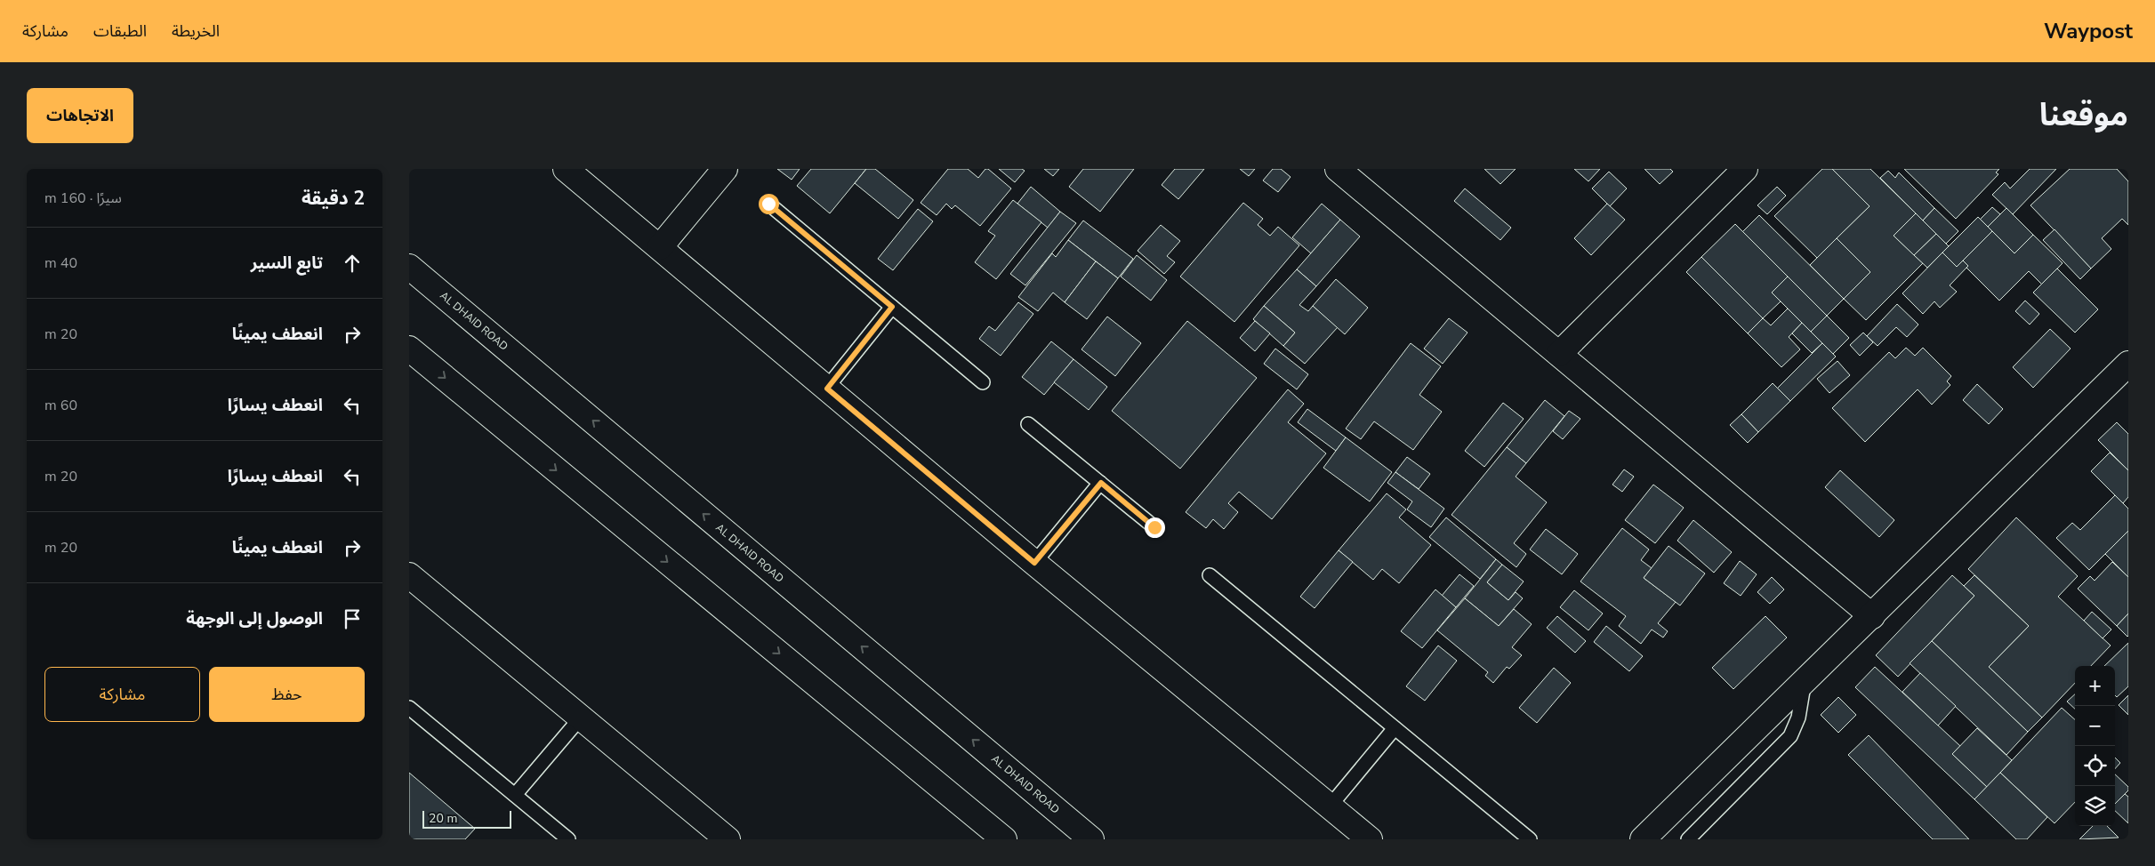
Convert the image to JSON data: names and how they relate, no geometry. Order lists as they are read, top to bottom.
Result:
{
  "streets": {
    "main road": ["AL DHAID ROAD"]
  },
  "scale_bar": "20 m",
  "page": {
    "header": "Waypost",
    "nav": ["الخريطة", "الطبقات", "مشاركة"],
    "title": "موقعنا",
    "buttons": [
      "الاتجاهات",
      ["حفظ", "مشاركة"]
    ],
    "heading": ["2 دقيقة", "سيرًا · 160 m"],
    "list": [
      ["تابع السير", "40 m"],
      ["انعطف يمينًا", "20 m"],
      ["انعطف يسارًا", "60 m"],
      ["انعطف يسارًا", "20 m"],
      ["انعطف يمينًا", "20 m"],
      "الوصول إلى الوجهة"
    ],
    "map_buttons": ["+", "−"],
    "scale": "20 m"
  }
}
